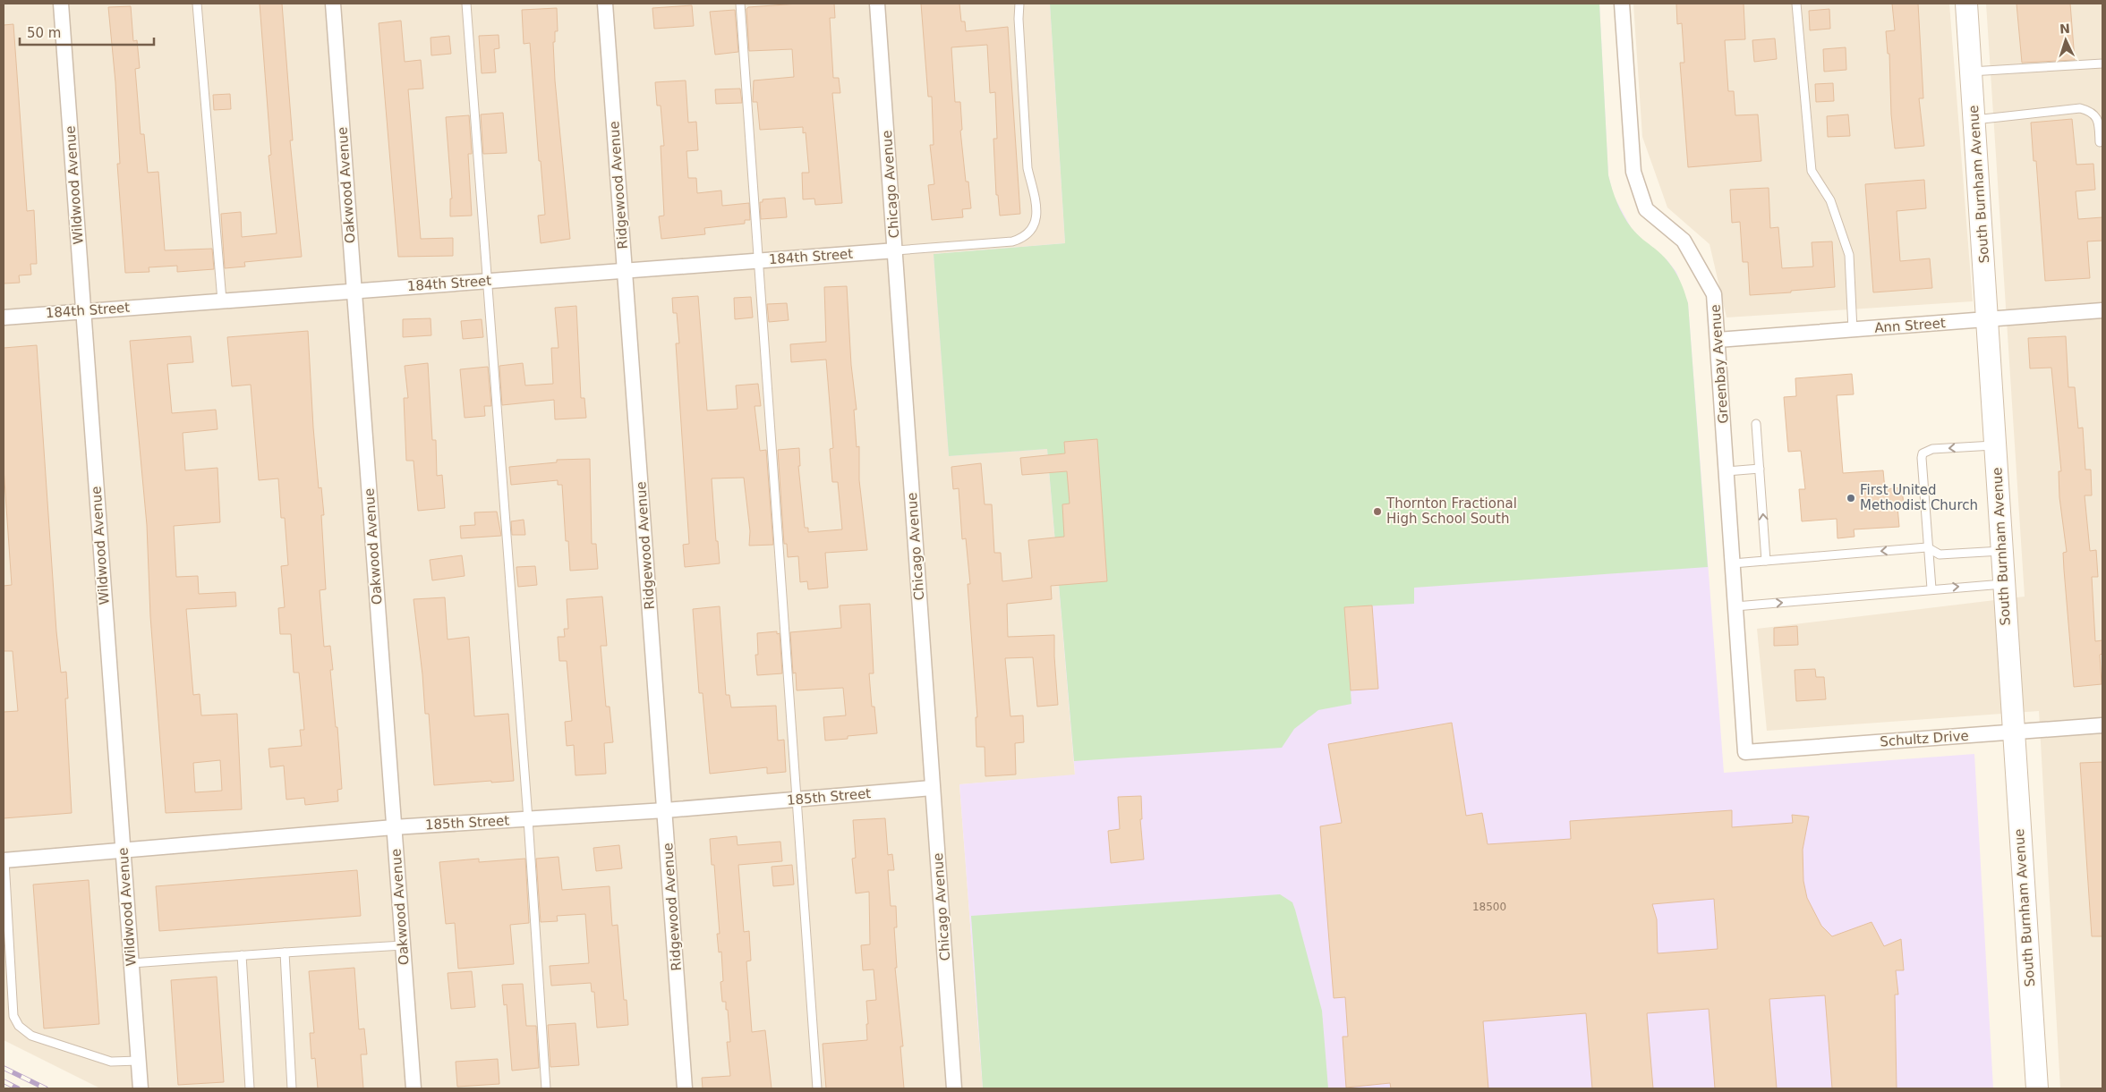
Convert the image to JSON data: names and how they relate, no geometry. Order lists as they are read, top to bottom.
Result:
{
  "streets": {
    "main road": ["South Burnham Avenue"],
    "street": [
      "Chicago Avenue",
      "Wildwood Avenue",
      "Oakwood Avenue",
      "Ridgewood Avenue",
      "184th Street",
      "Ann Street",
      "Greenbay Avenue",
      "Schultz Drive",
      "185th Street"
    ]
  },
  "crossings": [
    ["Chicago Avenue", "184th Street"],
    ["Chicago Avenue", "185th Street"],
    ["South Burnham Avenue", "Ann Street"],
    ["South Burnham Avenue", "Schultz Drive"],
    ["Wildwood Avenue", "184th Street"],
    ["Wildwood Avenue", "185th Street"],
    ["Oakwood Avenue", "184th Street"],
    ["Oakwood Avenue", "185th Street"],
    ["Ridgewood Avenue", "184th Street"],
    ["Ridgewood Avenue", "185th Street"],
    ["Ann Street", "Greenbay Avenue"],
    ["Greenbay Avenue", "Schultz Drive"]
  ],
  "places": ["First United Methodist Church", "Thornton Fractional High School South"],
  "house_numbers": ["18500"],
  "scale_bar": "50 m",
  "north": "top"
}
